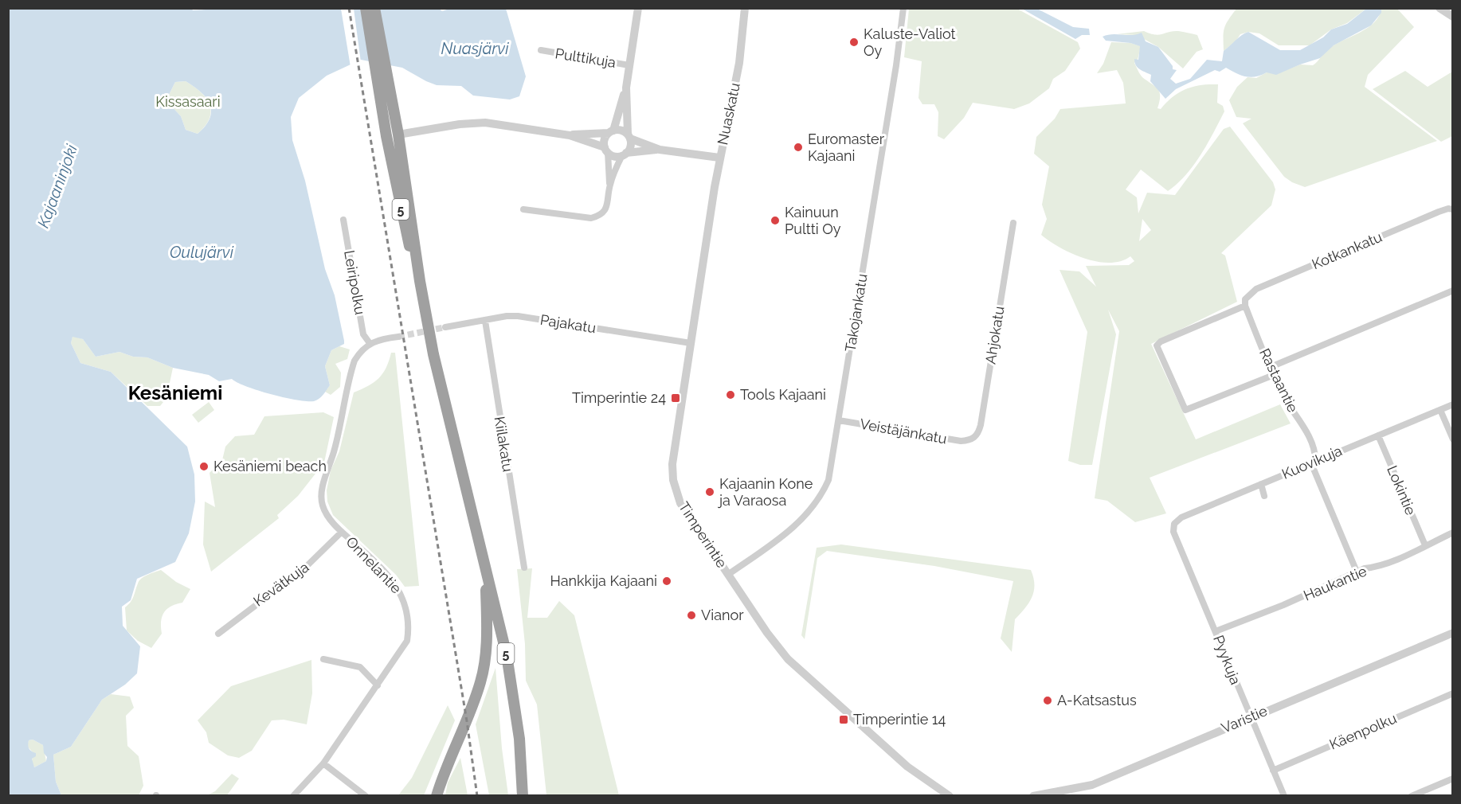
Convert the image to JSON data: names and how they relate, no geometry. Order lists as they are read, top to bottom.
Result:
{
  "streets": {
    "highway": ["5"],
    "street": [
      "Pulttikuja",
      "Nuaskatu",
      "Kotkankatu",
      "Leiripolku",
      "Takojankatu",
      "Pajakatu",
      "Ahjokatu",
      "Rastaantie",
      "Veistäjänkatu",
      "Kiilakatu",
      "Kuovikuja",
      "Lokintie",
      "Timperintie",
      "Onnelantie",
      "Haukantie",
      "Kevätkuja",
      "Pyykuja",
      "Varistie",
      "Käenpolku"
    ]
  },
  "crossings": [
    ["Nuaskatu", "Timperintie"],
    ["Kotkankatu", "Rastaantie"],
    ["Leiripolku", "Onnelantie"],
    ["Takojankatu", "Veistäjänkatu"],
    ["Takojankatu", "Timperintie"],
    ["Pajakatu", "Kiilakatu"],
    ["Pajakatu", "Timperintie"],
    ["Ahjokatu", "Veistäjänkatu"],
    ["Rastaantie", "Kuovikuja"],
    ["Rastaantie", "Haukantie"],
    ["Kuovikuja", "Lokintie"],
    ["Kuovikuja", "Pyykuja"],
    ["Lokintie", "Haukantie"],
    ["Onnelantie", "Kevätkuja"],
    ["Haukantie", "Pyykuja"],
    ["Pyykuja", "Varistie"],
    ["Pyykuja", "Käenpolku"]
  ],
  "districts": ["Kesäniemi"],
  "water": ["Nuasjärvi", "Kajaaninjoki", "Oulujärvi"],
  "parks": ["Kissasaari"],
  "places": {
    "other": [
      "Kaluste-Valiot Oy",
      "Euromaster Kajaani",
      "Kainuun Pultti Oy",
      "Tools Kajaani",
      "Kesäniemi beach",
      "Kajaanin Kone ja Varaosa",
      "Hankkija Kajaani",
      "Vianor",
      "A-Katsastus"
    ],
    "transit": ["Timperintie 24", "Timperintie 14"]
  }
}
